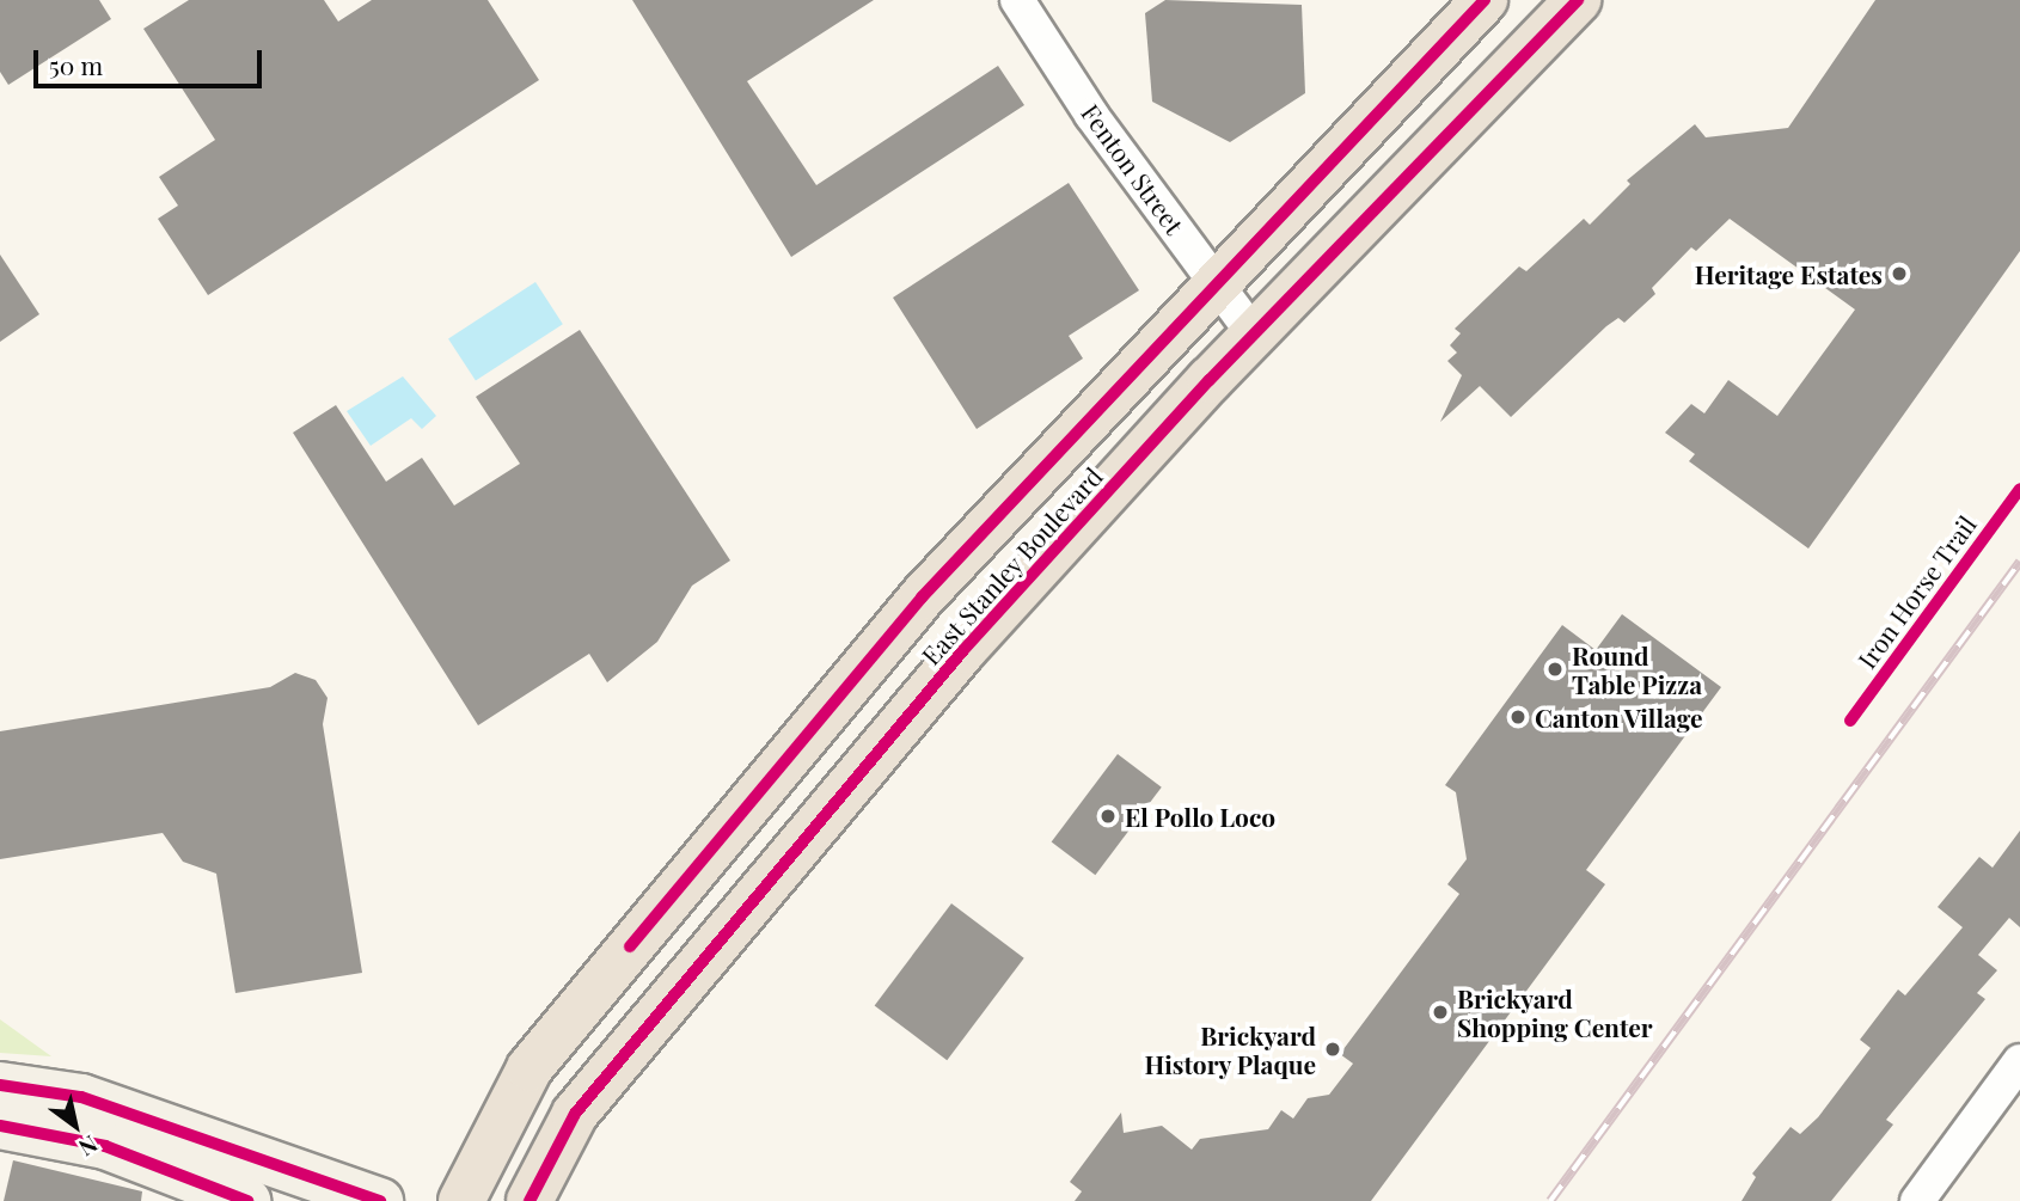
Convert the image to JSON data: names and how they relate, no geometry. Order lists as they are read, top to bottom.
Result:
{
  "streets": {
    "main road": ["East Stanley Boulevard"],
    "street": ["Fenton Street"],
    "cycle path": ["Iron Horse Trail"]
  },
  "crossings": [
    ["Fenton Street", "East Stanley Boulevard"]
  ],
  "places": [
    "Heritage Estates",
    "Round Table Pizza",
    "Canton Village",
    "El Pollo Loco",
    "Brickyard Shopping Center",
    "Brickyard History Plaque"
  ],
  "scale_bar": "50 m",
  "north": "bottom right"
}
